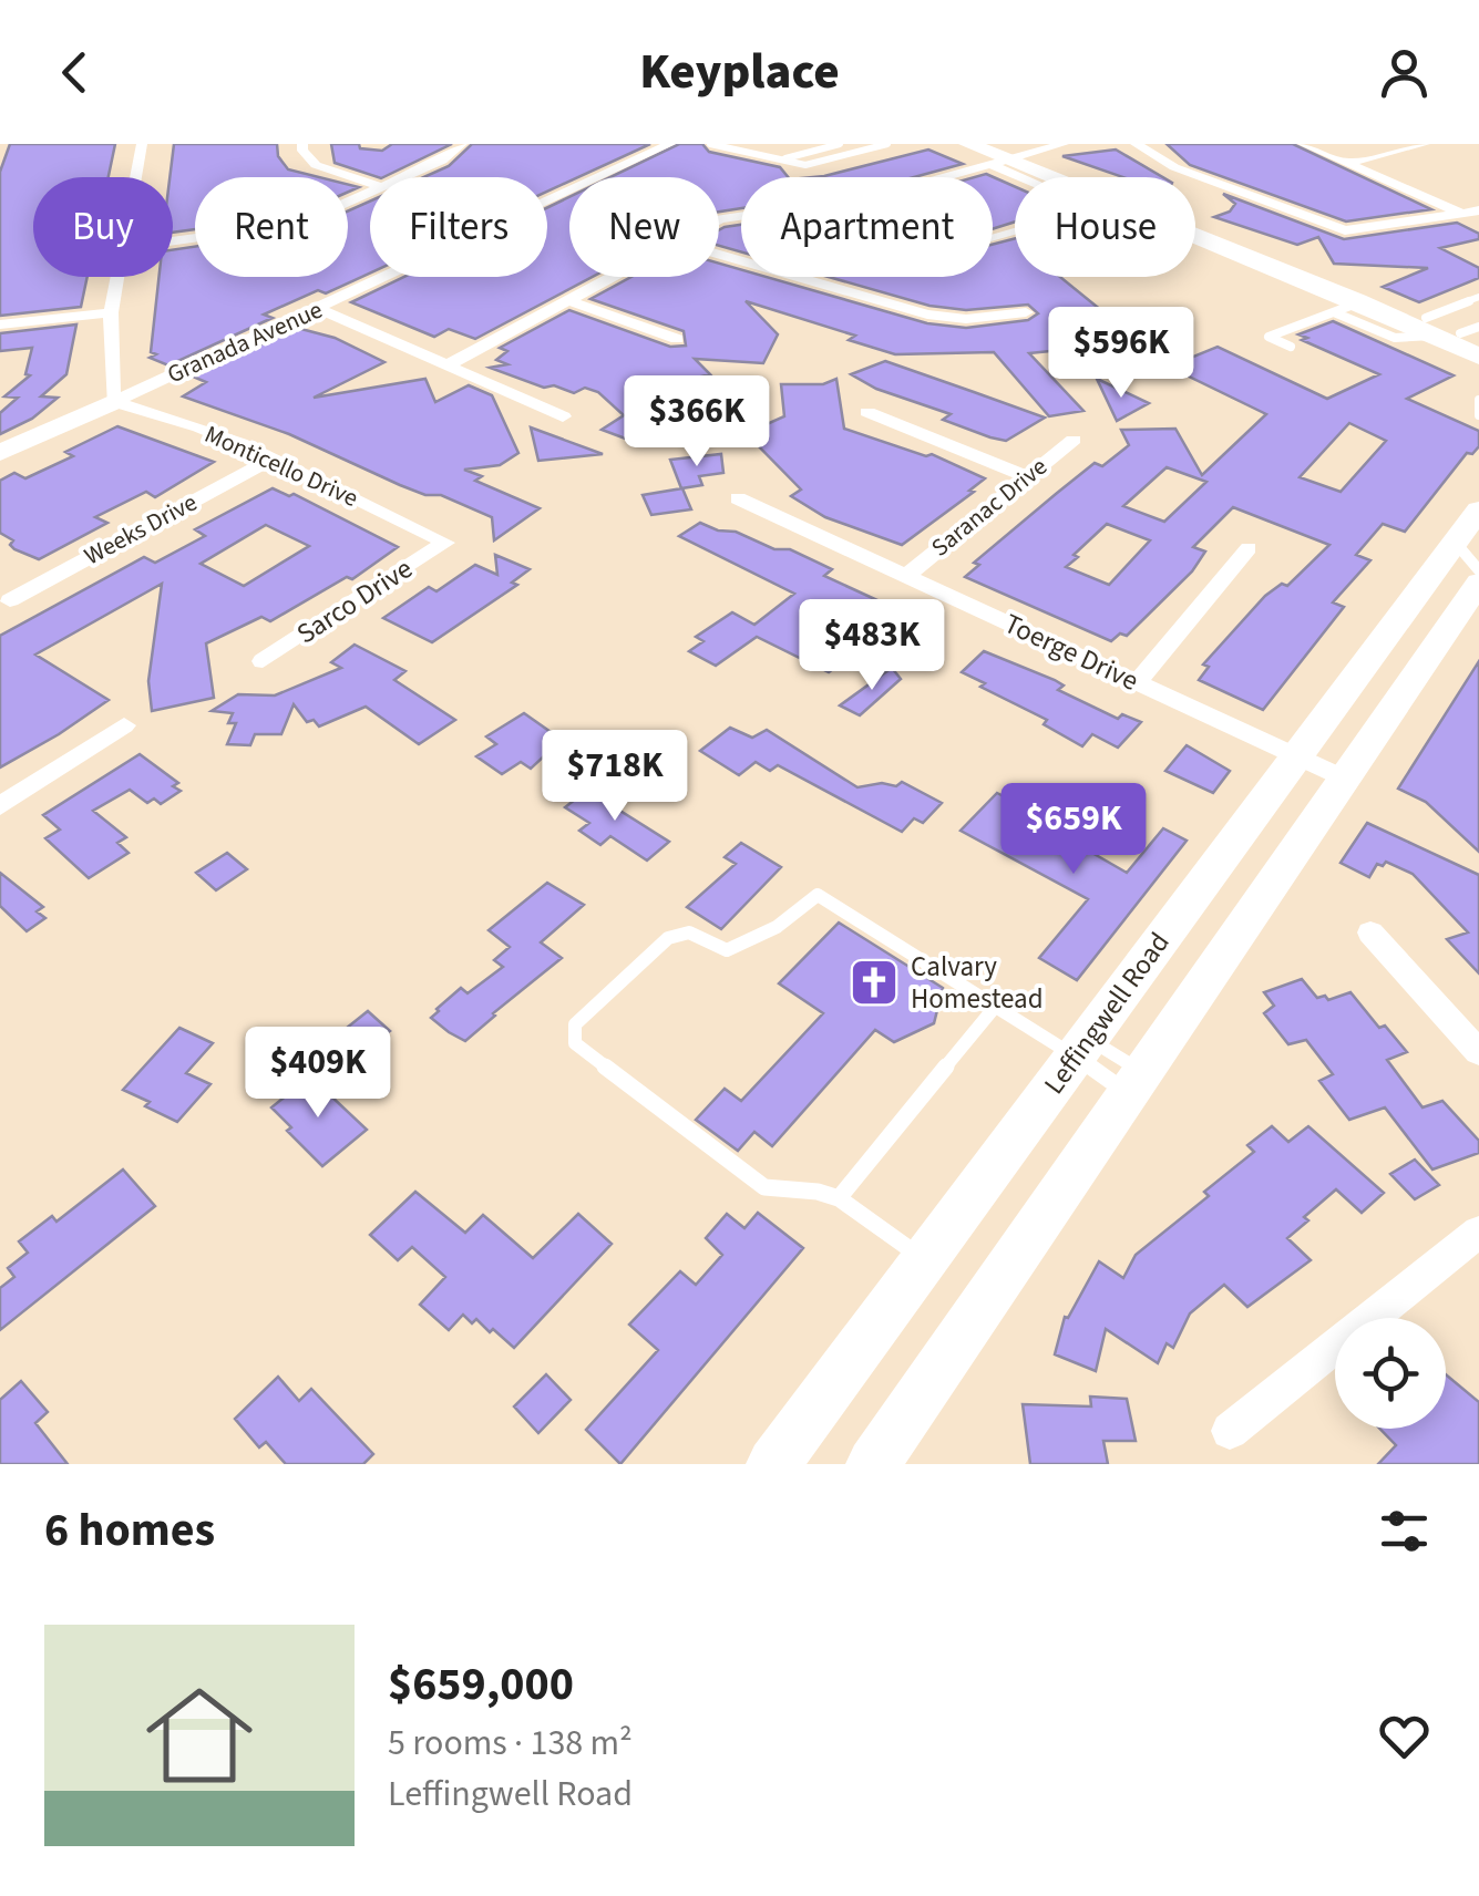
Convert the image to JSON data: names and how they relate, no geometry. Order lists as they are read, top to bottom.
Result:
{
  "streets": {
    "main road": ["Granada Avenue", "Leffingwell Road"],
    "street": [
      "Monticello Drive",
      "Saranac Drive",
      "Weeks Drive",
      "Sarco Drive",
      "Toerge Drive"
    ]
  },
  "crossings": [
    ["Granada Avenue", "Monticello Drive"],
    ["Monticello Drive", "Weeks Drive"],
    ["Monticello Drive", "Sarco Drive"],
    ["Saranac Drive", "Toerge Drive"],
    ["Toerge Drive", "Leffingwell Road"]
  ],
  "places": {
    "church": ["Calvary Homestead"]
  },
  "page": {
    "header": "Keyplace",
    "chip": [
      "Buy",
      "Rent",
      "Filters",
      "New",
      "Apartment",
      "House"
    ],
    "price": [
      "$596K",
      "$366K",
      "$483K",
      "$718K",
      "$659K",
      "$409K"
    ],
    "heading": "6 homes",
    "list": [
      {
        "name": "$659,000",
        "note": "5 rooms · 138 m² · Leffingwell Road"
      }
    ]
  }
}
